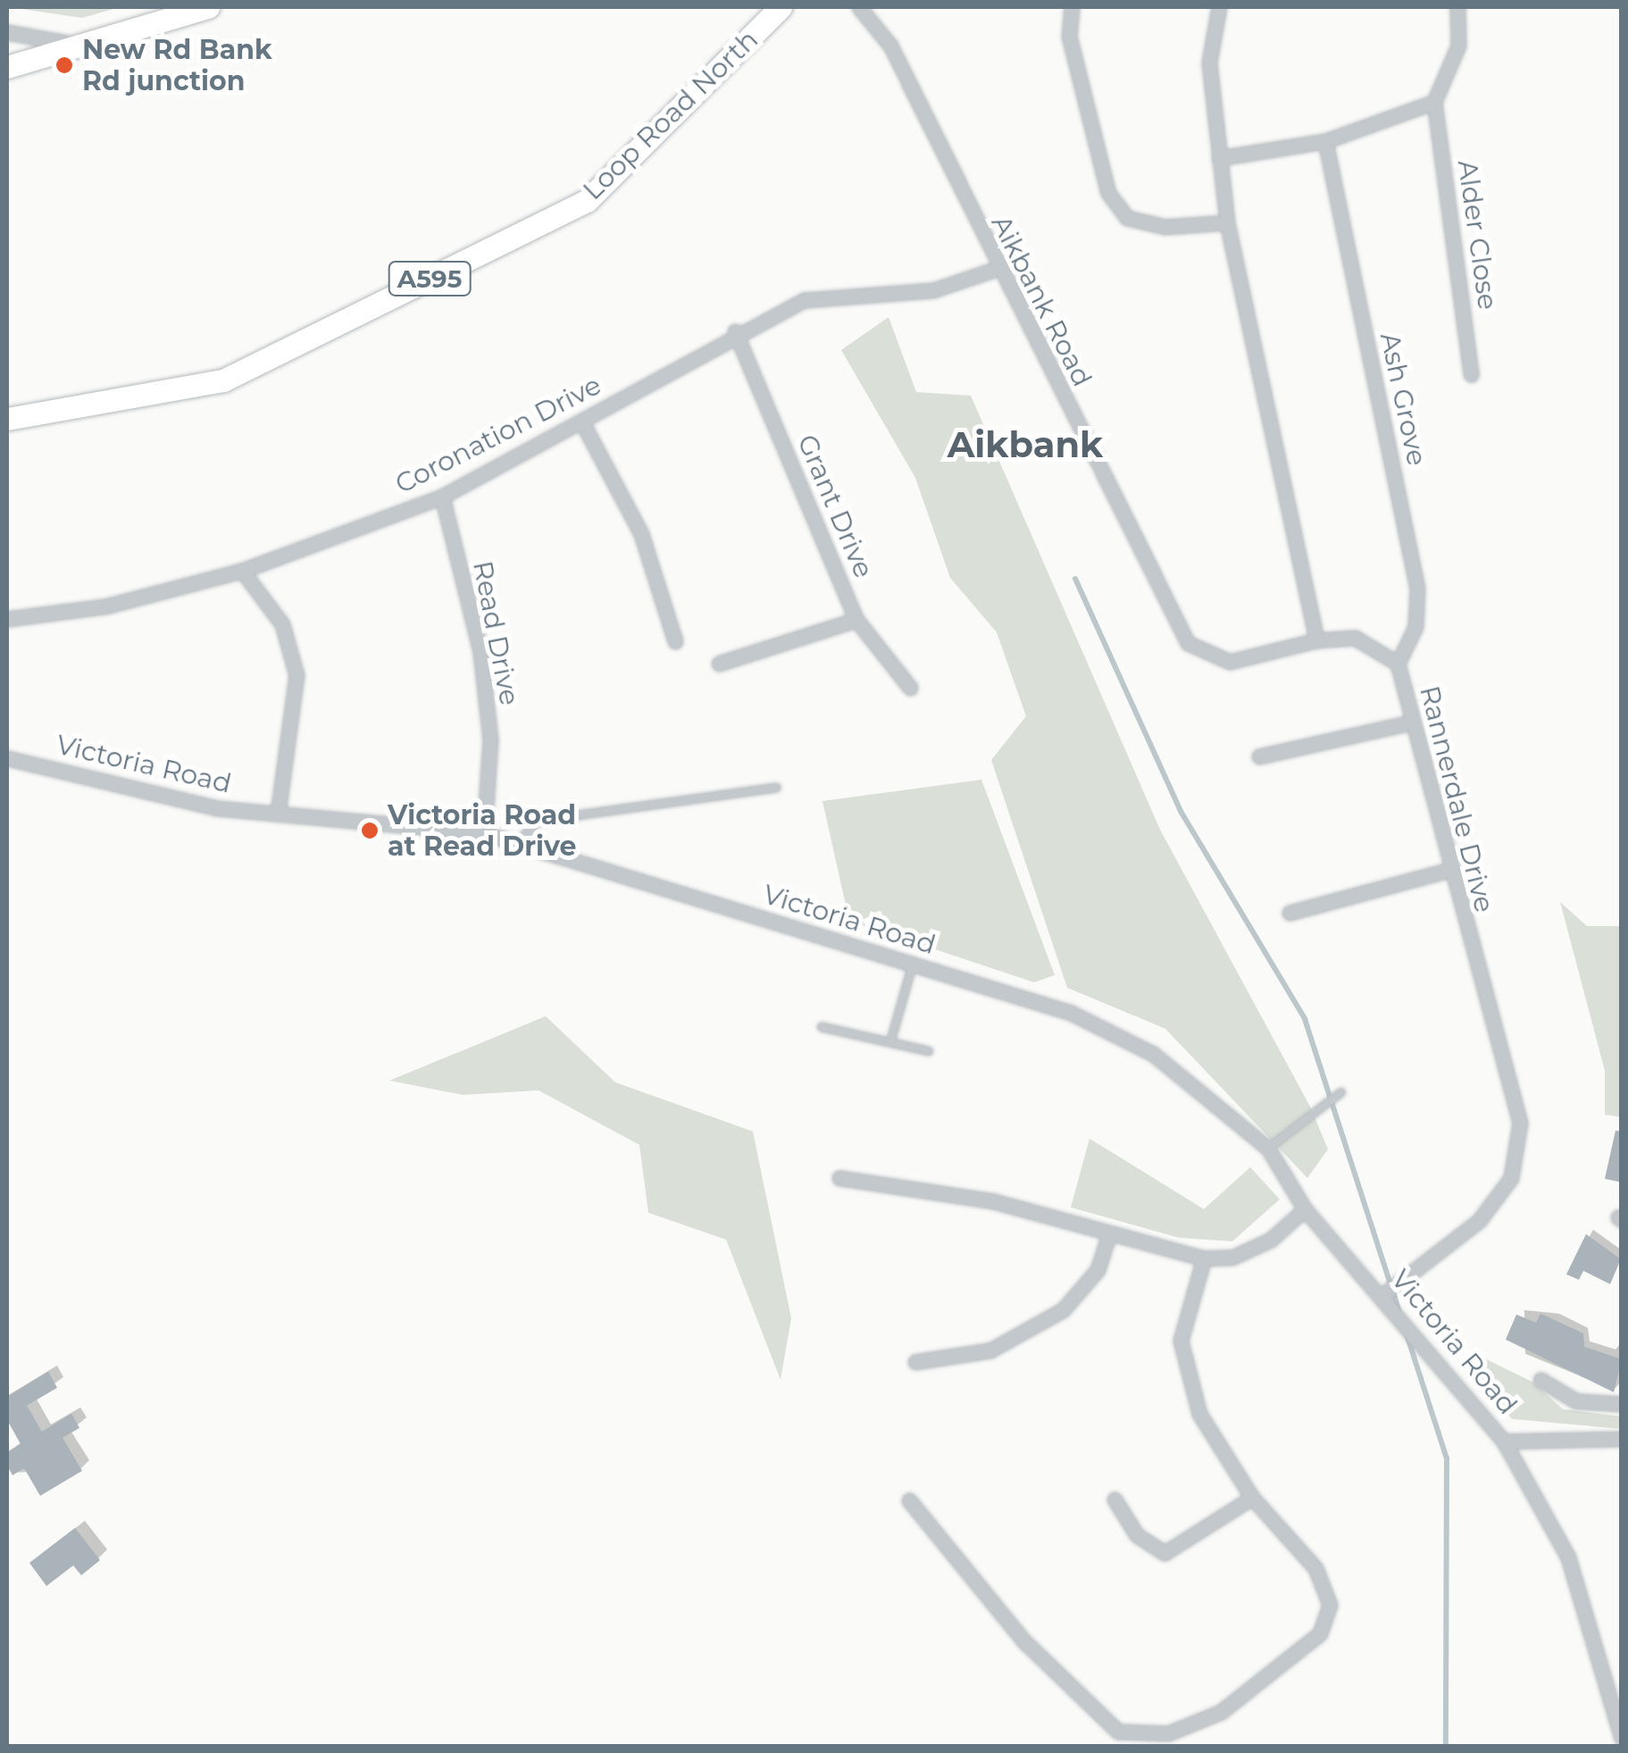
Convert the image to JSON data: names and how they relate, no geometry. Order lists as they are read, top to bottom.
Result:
{
  "streets": {
    "main road": ["Loop Road North", "A595"],
    "street": [
      "Alder Close",
      "Aikbank Road",
      "Ash Grove",
      "Coronation Drive",
      "Grant Drive",
      "Read Drive",
      "Victoria Road",
      "Rannerdale Drive"
    ]
  },
  "crossings": [
    ["Aikbank Road", "Coronation Drive"],
    ["Aikbank Road", "Rannerdale Drive"],
    ["Ash Grove", "Rannerdale Drive"],
    ["Coronation Drive", "Grant Drive"],
    ["Coronation Drive", "Read Drive"],
    ["Read Drive", "Victoria Road"],
    ["Victoria Road", "Rannerdale Drive"]
  ],
  "districts": ["Aikbank"],
  "places": ["New Rd Bank Rd junction", "Victoria Road at Read Drive"]
}
